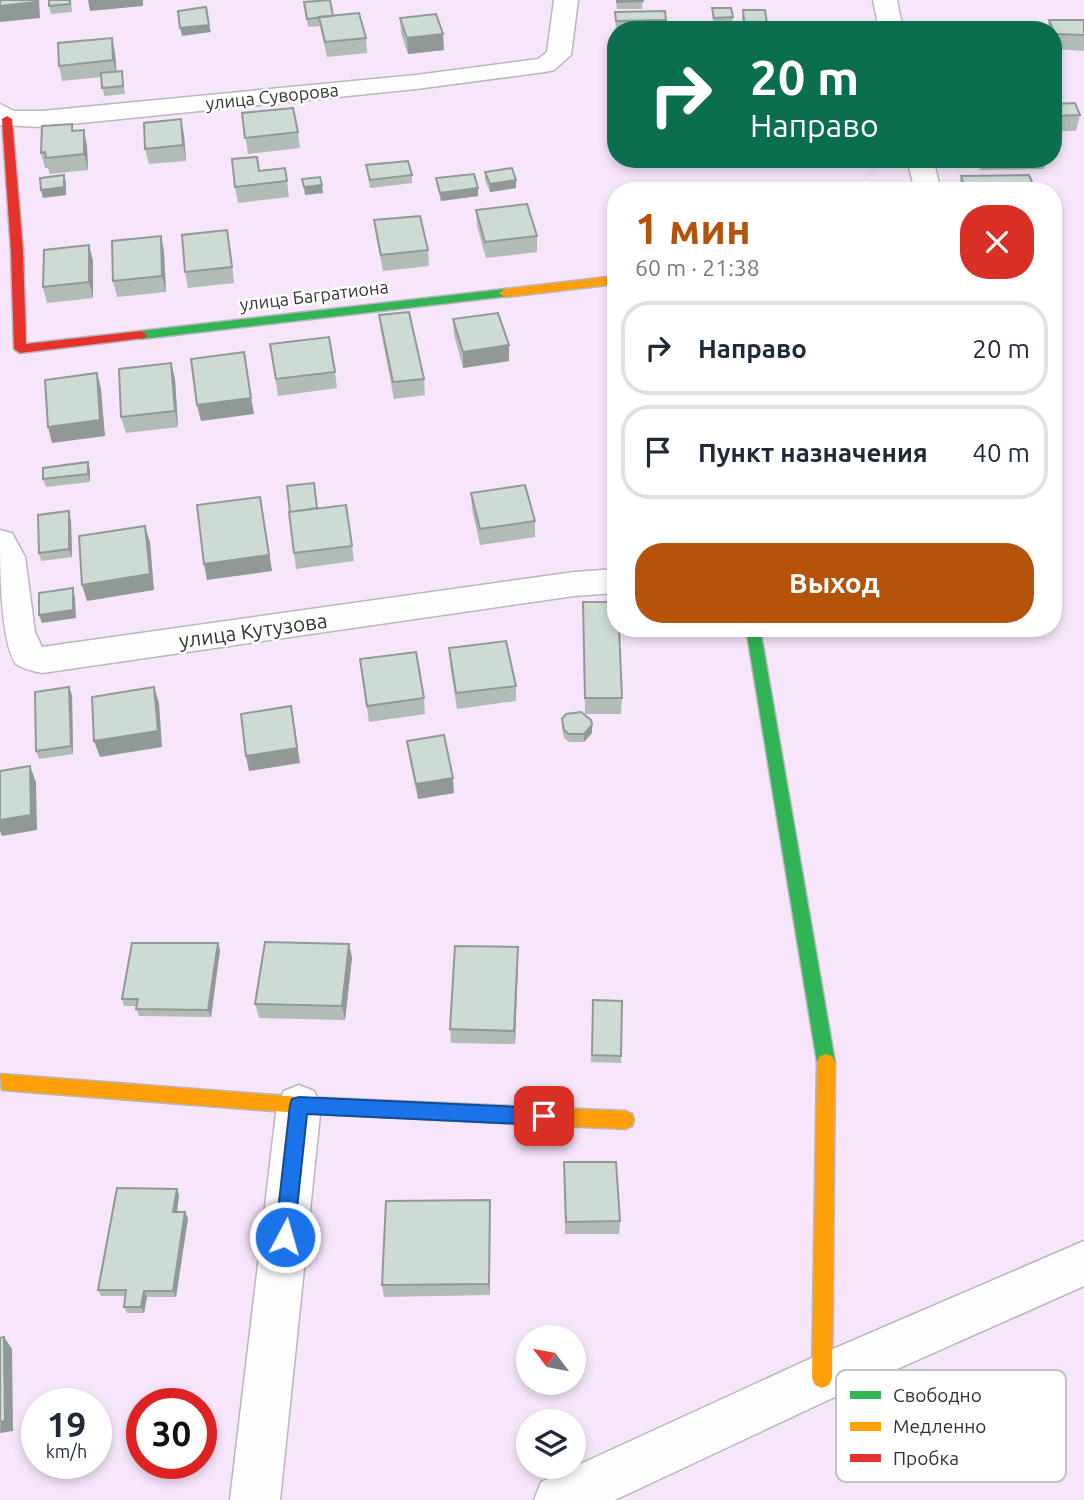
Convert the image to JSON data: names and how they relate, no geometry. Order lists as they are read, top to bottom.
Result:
{
  "streets": {
    "street": ["улица Суворова", "улица Багратиона", "улица Кутузова"]
  },
  "crossings": [
    ["улица Суворова", "улица Багратиона"]
  ],
  "legend": ["Свободно", "Медленно", "Пробка"],
  "north": "top left",
  "page": {
    "turn": ["20 m", "Направо"],
    "heading": ["1 мин", "60 m · 21:38"],
    "list": [
      {
        "name": "Направо",
        "value": "20 m"
      },
      {
        "name": "Пункт назначения",
        "value": "40 m"
      }
    ],
    "buttons": "Выход",
    "speed": "19 km/h",
    "limit": "30"
  }
}
